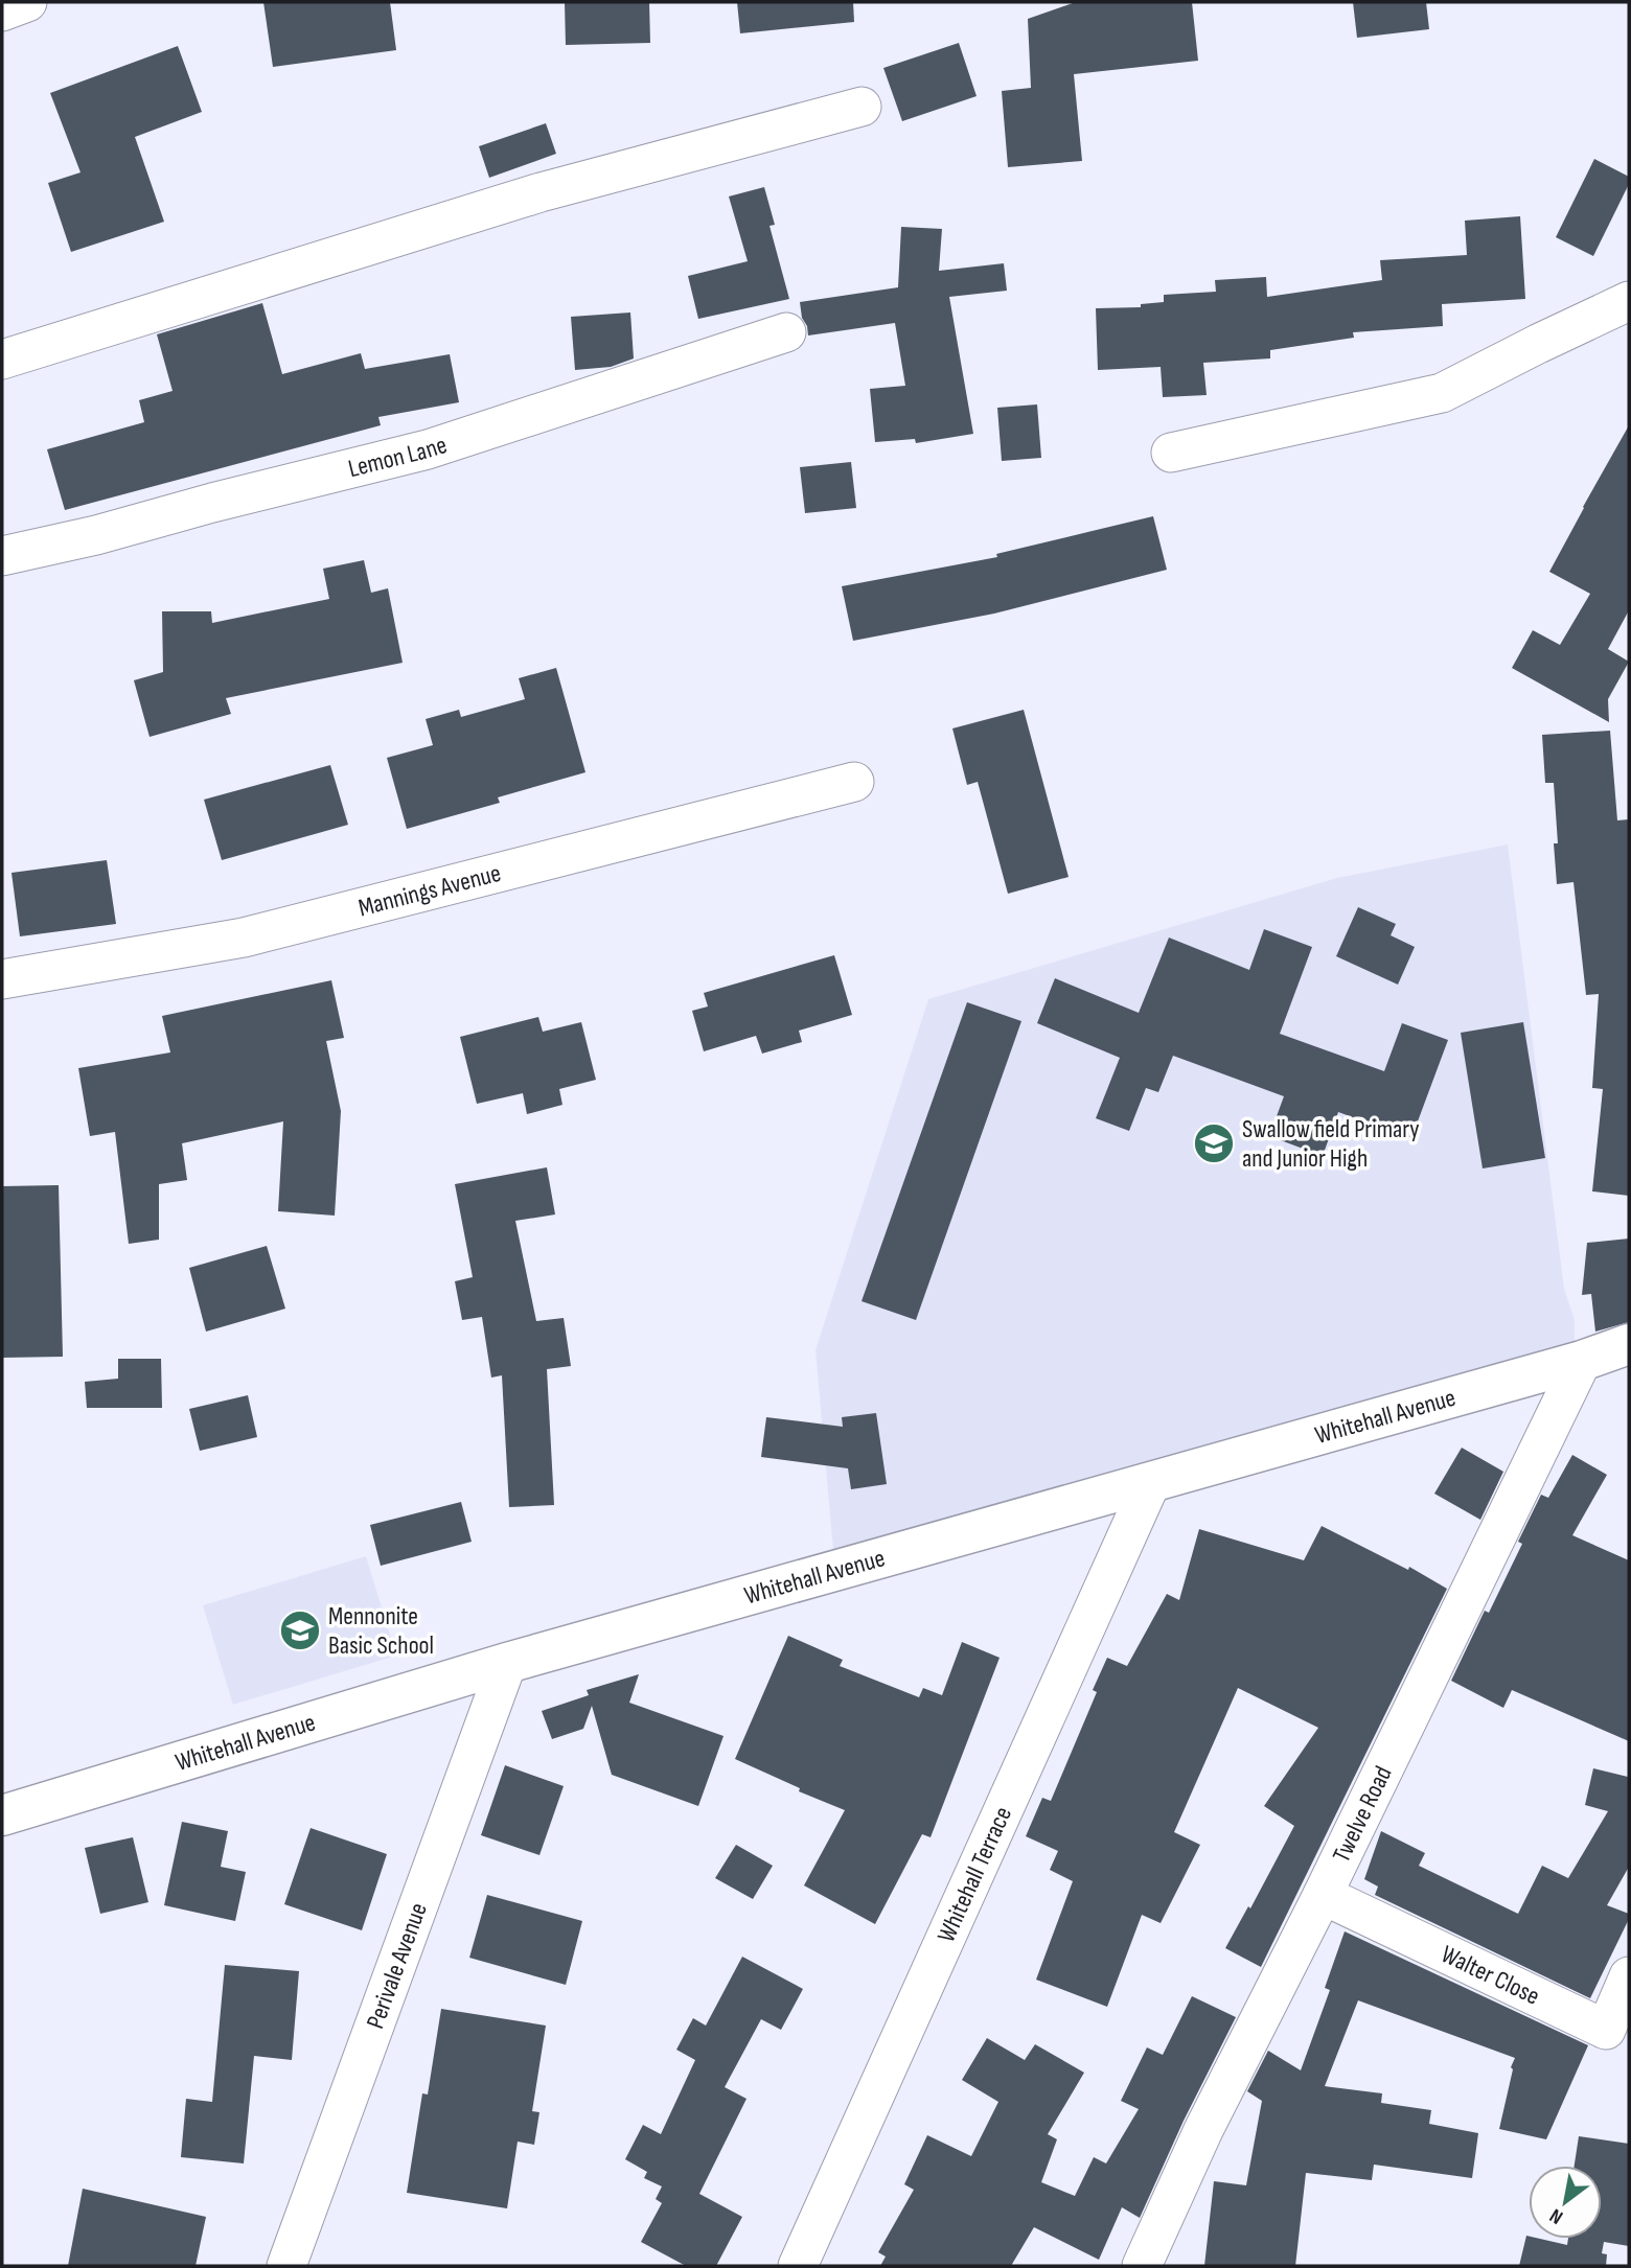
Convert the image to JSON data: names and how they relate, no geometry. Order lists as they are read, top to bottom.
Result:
{
  "streets": {
    "street": [
      "Lemon Lane",
      "Mannings Avenue",
      "Whitehall Avenue",
      "Twelve Road",
      "Whitehall Terrace",
      "Perivale Avenue",
      "Walter Close"
    ]
  },
  "crossings": [
    ["Whitehall Avenue", "Twelve Road"],
    ["Whitehall Avenue", "Whitehall Terrace"],
    ["Whitehall Avenue", "Perivale Avenue"],
    ["Twelve Road", "Walter Close"]
  ],
  "places": {
    "school or university": ["Swallow field Primary and Junior High", "Mennonite Basic School"]
  },
  "north": "bottom left"
}
